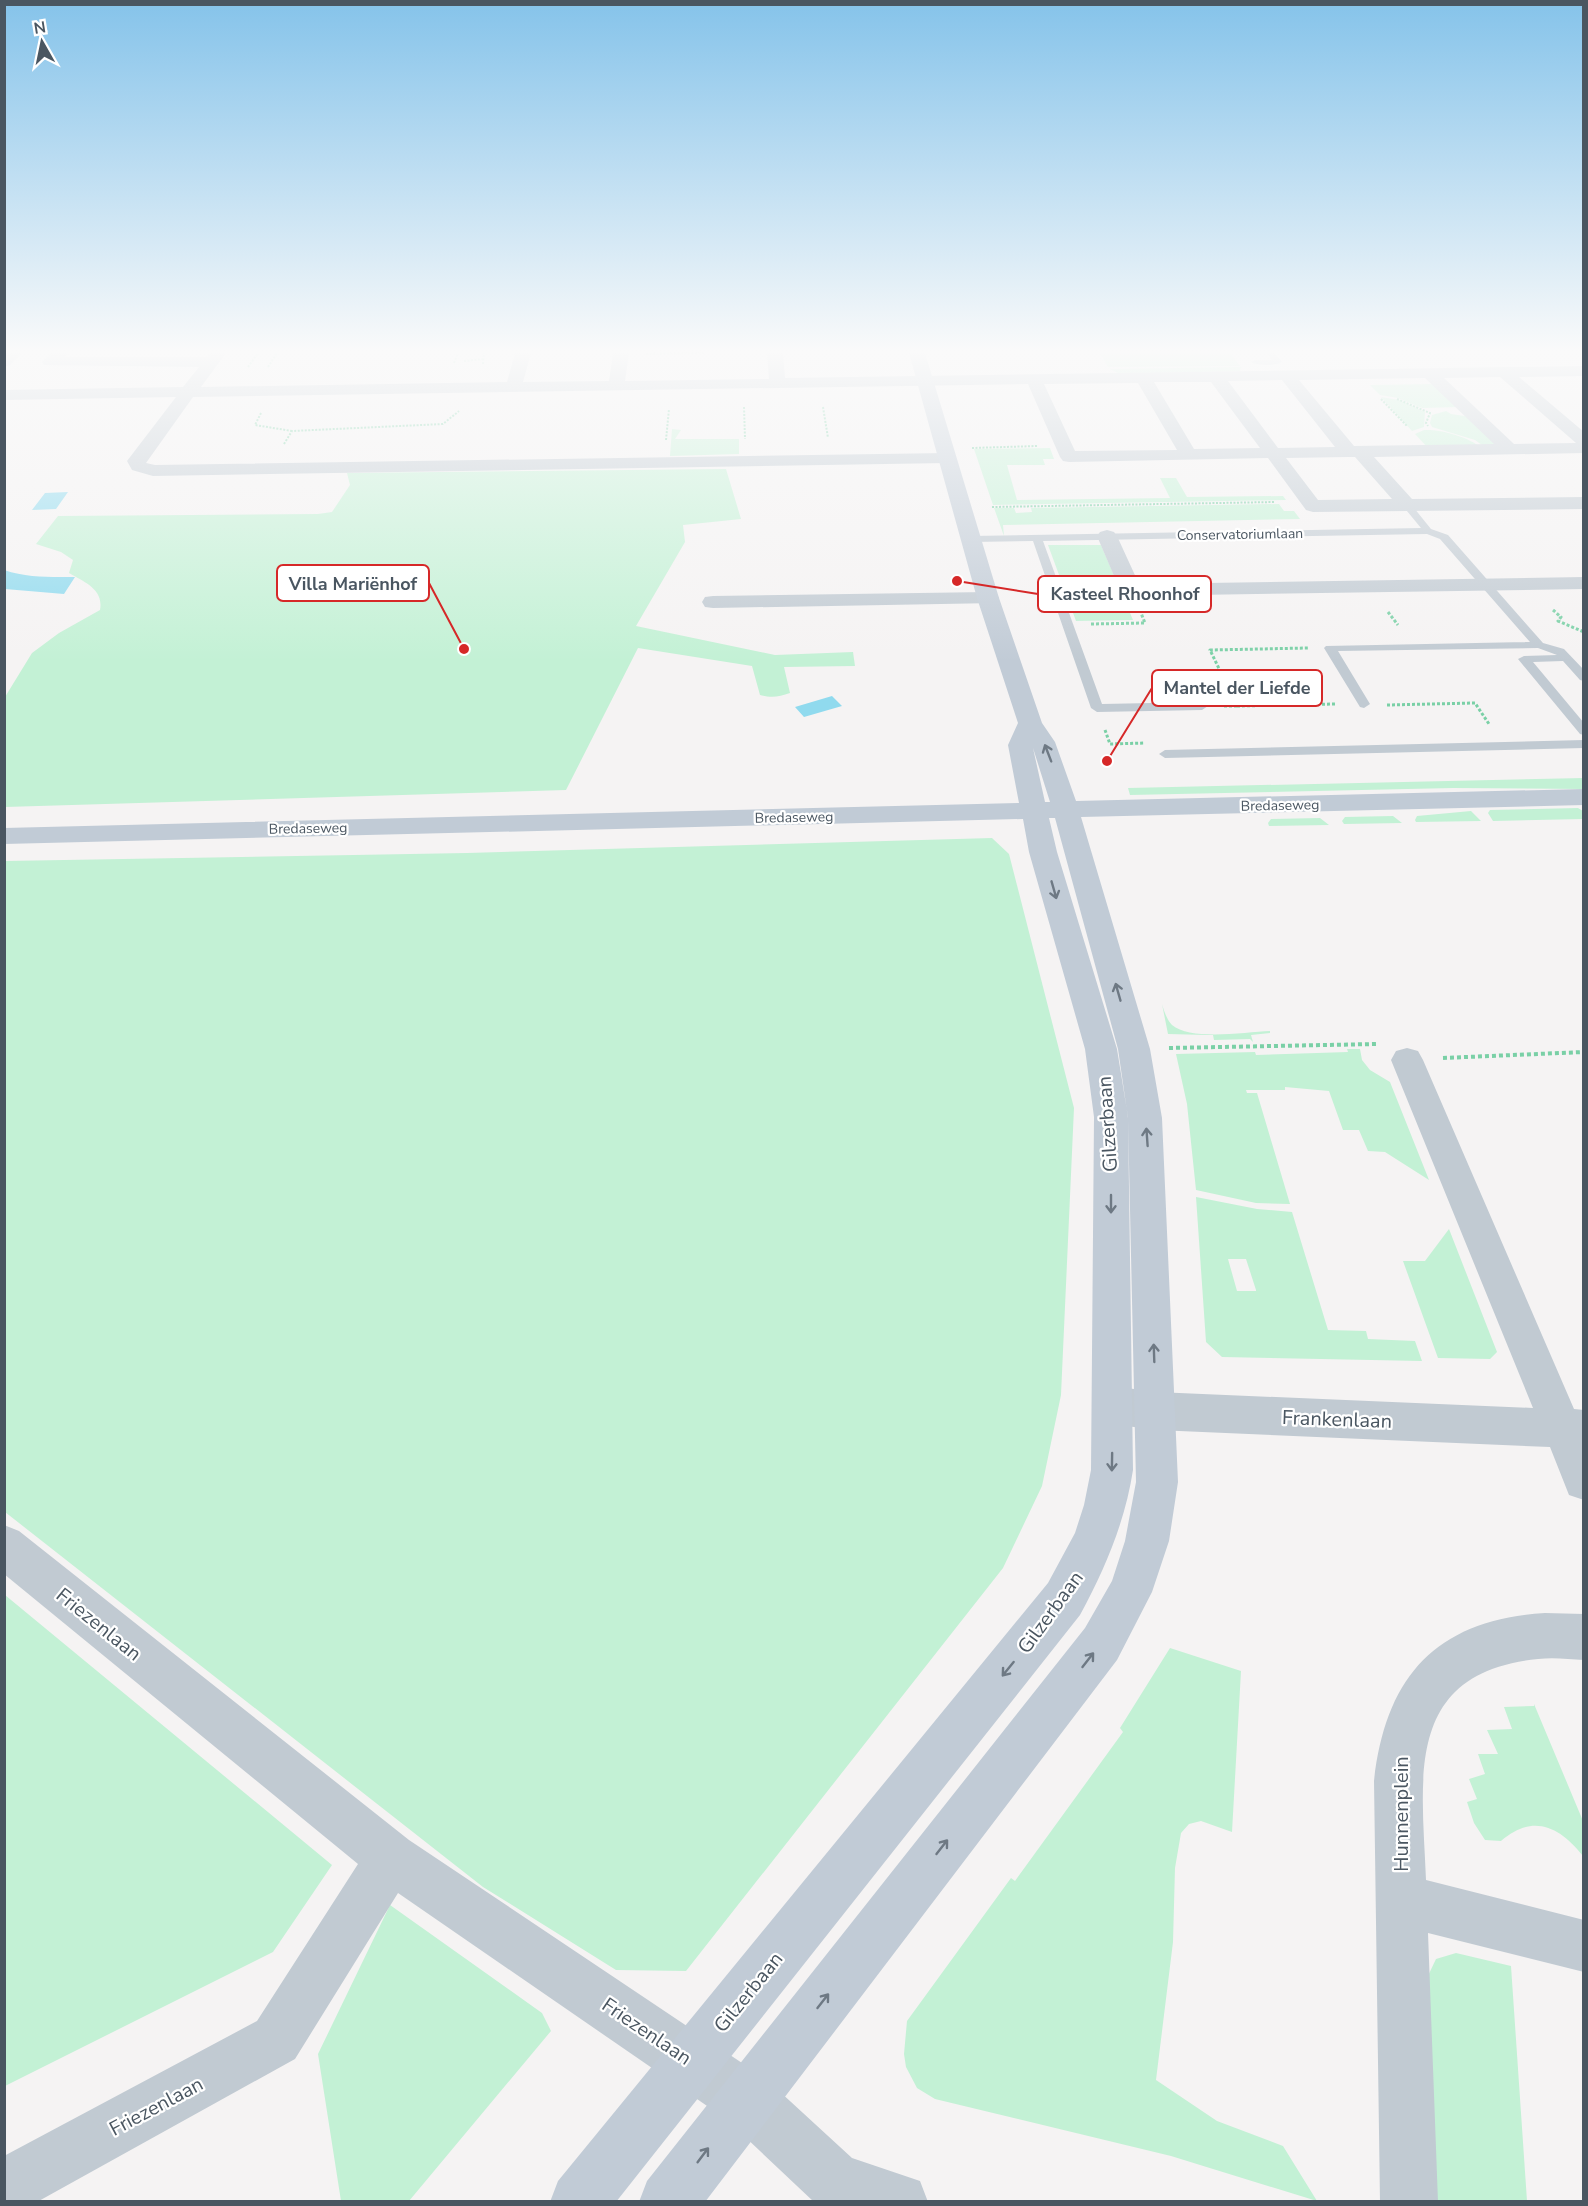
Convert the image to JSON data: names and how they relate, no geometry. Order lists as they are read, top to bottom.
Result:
{
  "streets": {
    "street": [
      "Bredaseweg",
      "Gilzerbaan",
      "Frankenlaan",
      "Friezenlaan",
      "Hunnenplein"
    ],
    "lane": ["Conservatoriumlaan"]
  },
  "crossings": [
    ["Bredaseweg", "Gilzerbaan"],
    ["Gilzerbaan", "Frankenlaan"],
    ["Gilzerbaan", "Friezenlaan"]
  ],
  "places": ["Kasteel Rhoonhof", "Villa Mariënhof", "Mantel der Liefde"],
  "north": "top"
}
